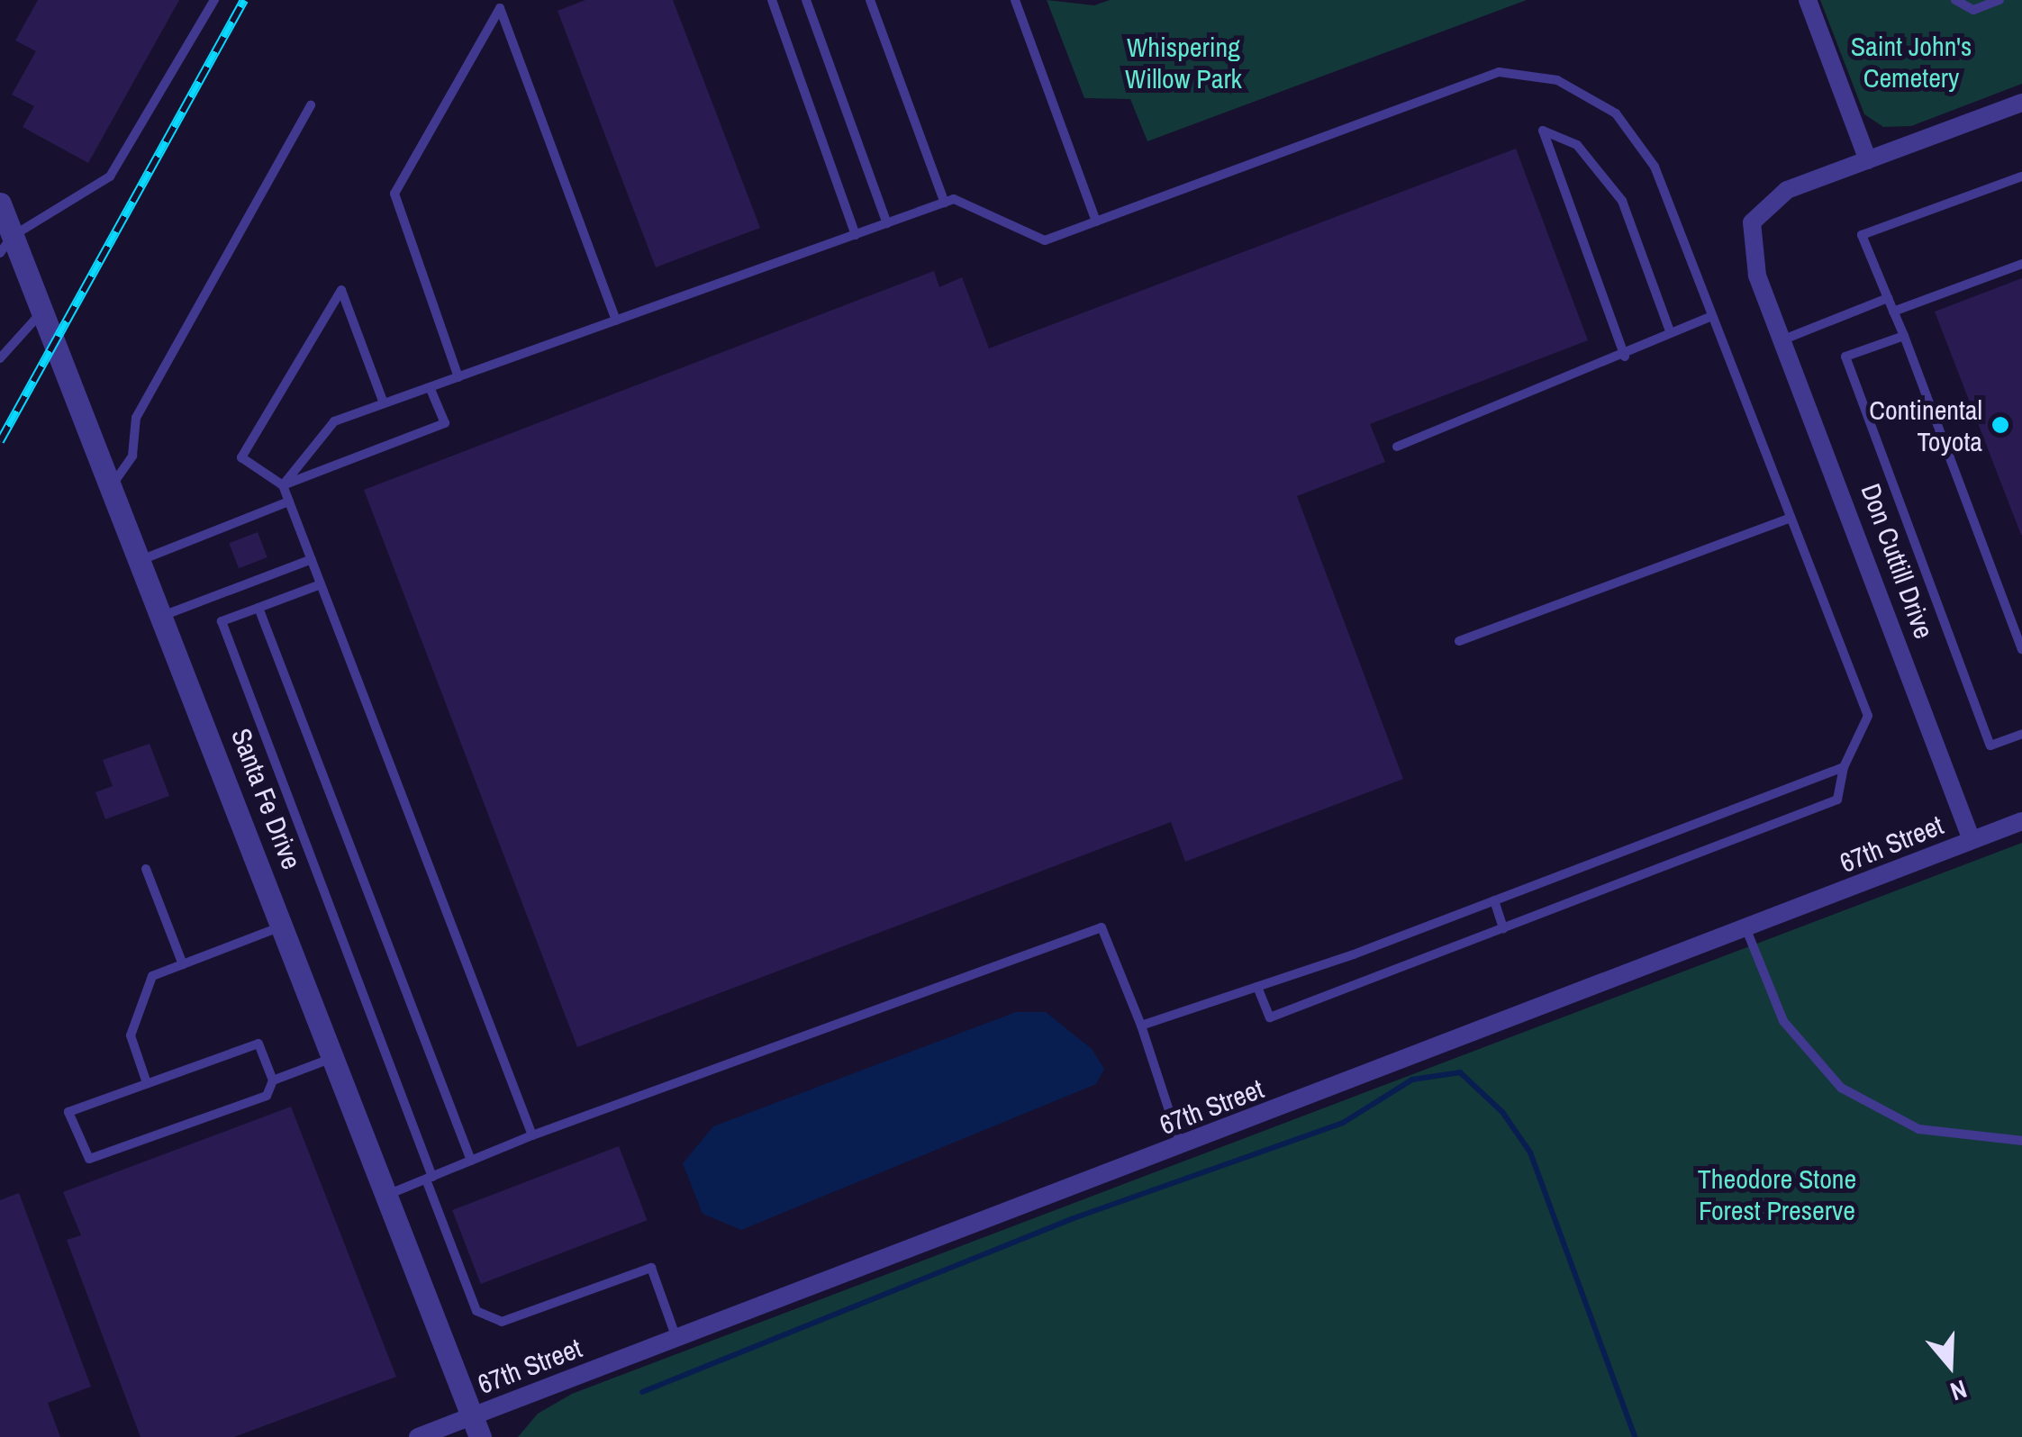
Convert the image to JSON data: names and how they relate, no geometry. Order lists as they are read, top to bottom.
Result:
{
  "streets": {
    "street": ["Don Cuttill Drive", "Santa Fe Drive", "67th Street"]
  },
  "crossings": [
    ["Don Cuttill Drive", "67th Street"],
    ["Santa Fe Drive", "67th Street"]
  ],
  "parks": ["Saint John's Cemetery", "Whispering Willow Park", "Theodore Stone Forest Preserve"],
  "places": ["Continental Toyota"],
  "north": "bottom"
}
